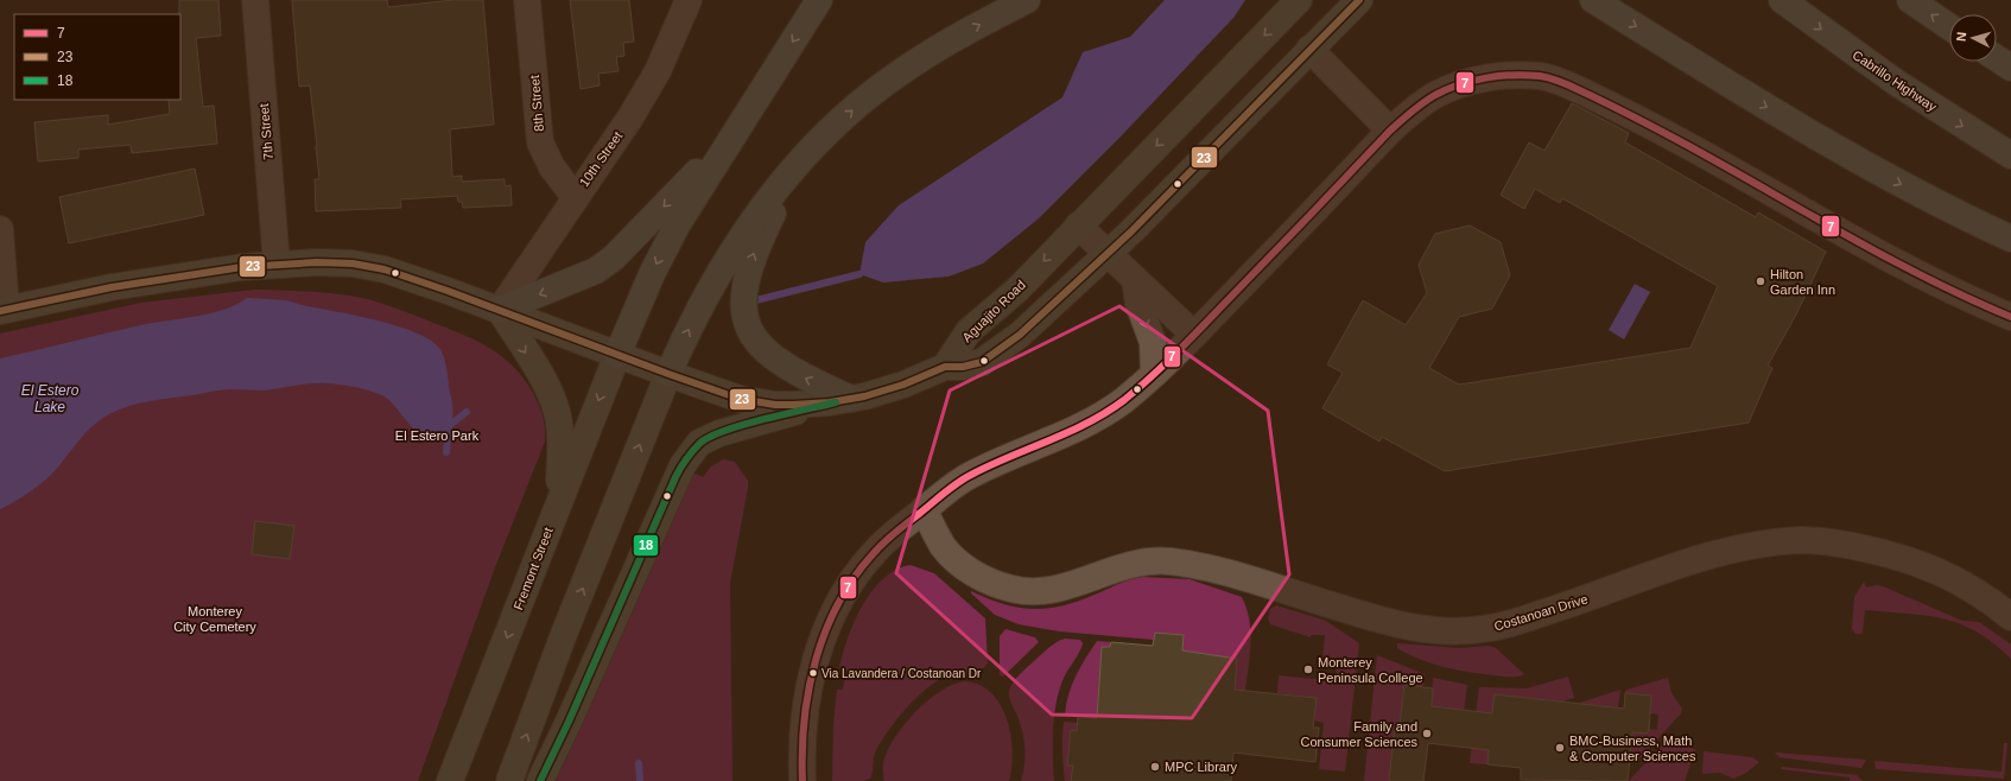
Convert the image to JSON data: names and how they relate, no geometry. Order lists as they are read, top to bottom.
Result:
{
  "streets": {
    "highway": ["Cabrillo Highway"],
    "main road": ["Aguajito Road", "Fremont Street"],
    "street": [
      "8th Street",
      "7th Street",
      "10th Street",
      "Costanoan Drive"
    ]
  },
  "crossings": [
    ["8th Street", "10th Street"]
  ],
  "water": ["El Estero Lake"],
  "parks": ["El Estero Park", "Monterey City Cemetery"],
  "places": [
    "Hilton Garden Inn",
    "Monterey Peninsula College",
    "Via Lavandera / Costanoan Dr",
    "Family and Consumer Sciences",
    "BMC-Business, Math & Computer Sciences",
    "MPC Library"
  ],
  "lines": ["transit line 23", "transit line 7", "transit line 18"],
  "legend": ["7", "23", "18"],
  "north": "left"
}
